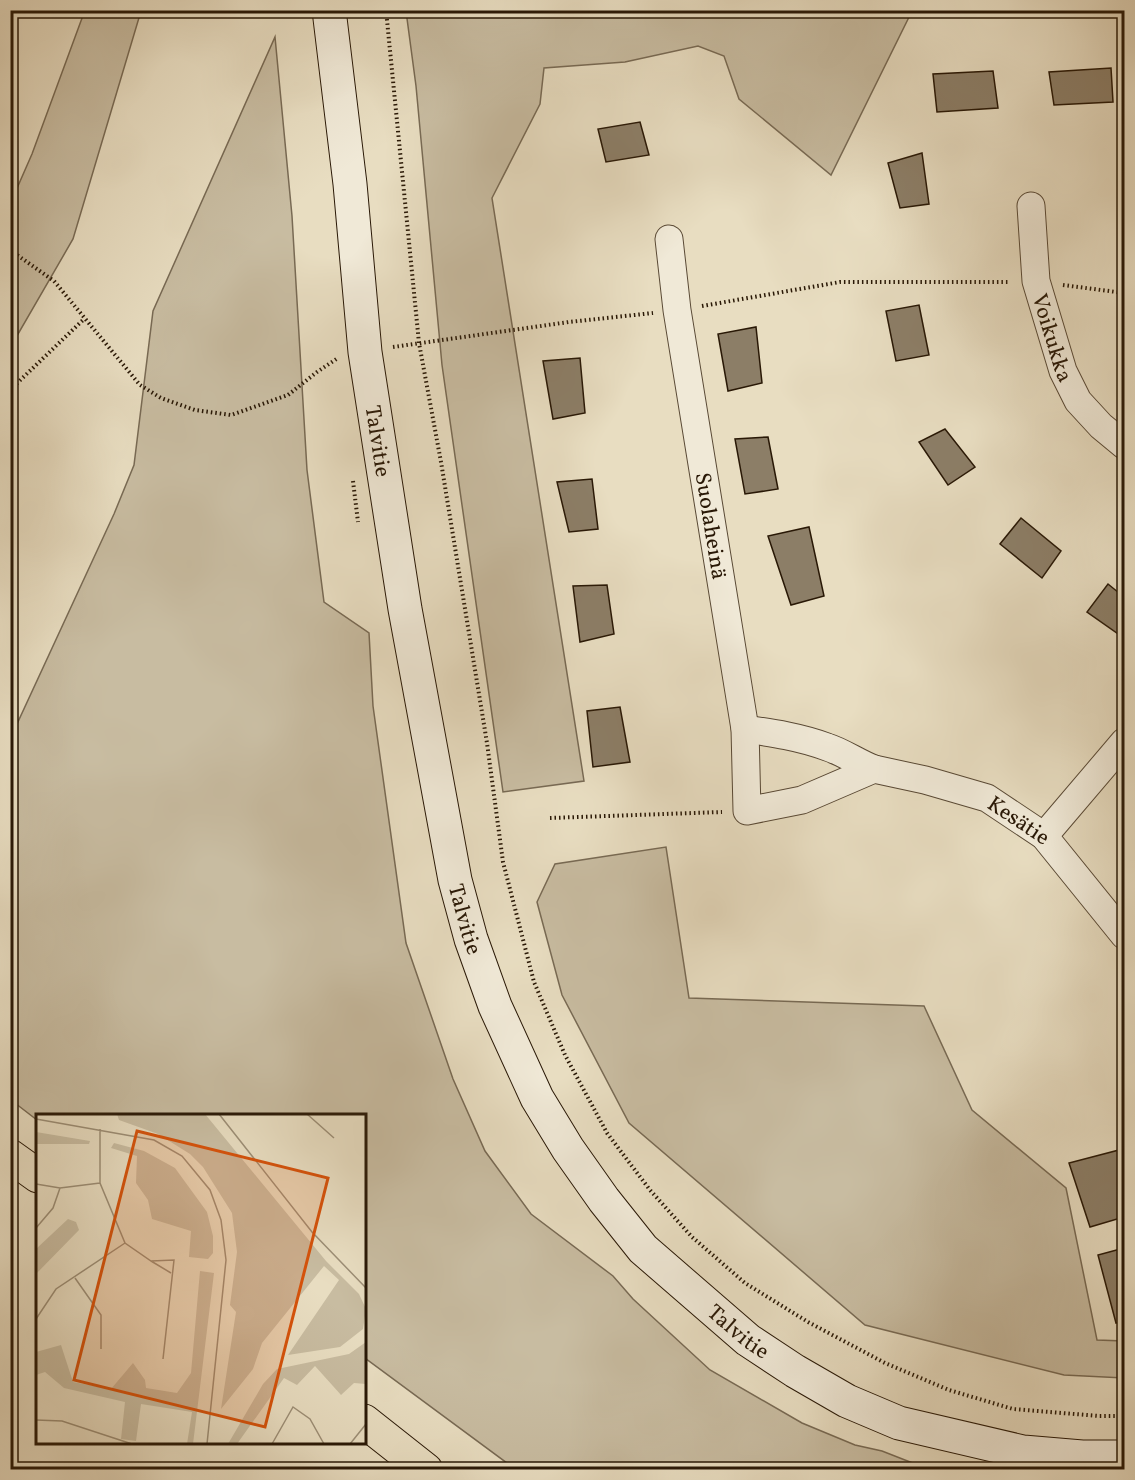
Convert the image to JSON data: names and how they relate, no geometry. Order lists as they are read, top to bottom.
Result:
{
  "streets": {
    "street": [
      "Voikukka",
      "Talvitie",
      "Suolaheinä",
      "Kesätie"
    ]
  },
  "crossings": [
    ["Suolaheinä", "Kesätie"]
  ]
}
